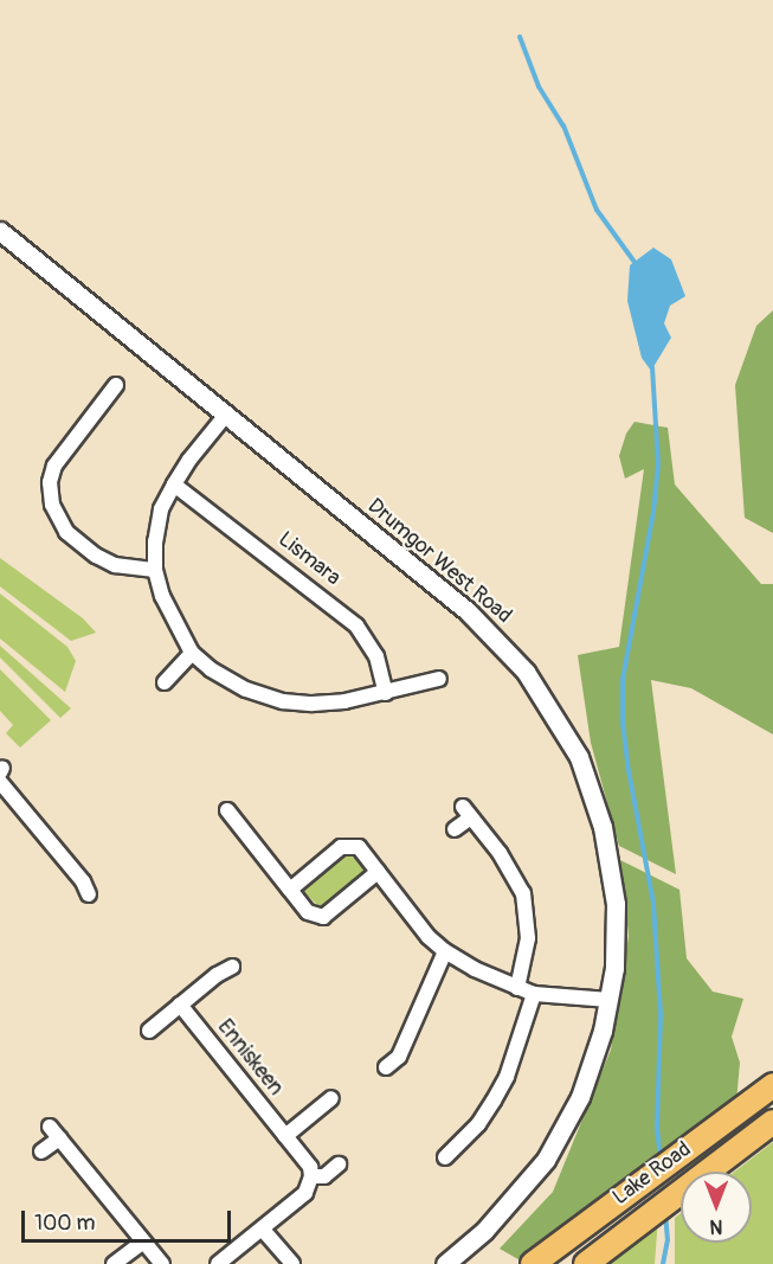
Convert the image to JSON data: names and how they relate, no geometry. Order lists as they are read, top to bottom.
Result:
{
  "streets": {
    "highway": ["Lake Road"],
    "street": ["Lismara", "Drumgor West Road", "Enniskeen"]
  },
  "scale_bar": "100 m",
  "north": "bottom"
}
